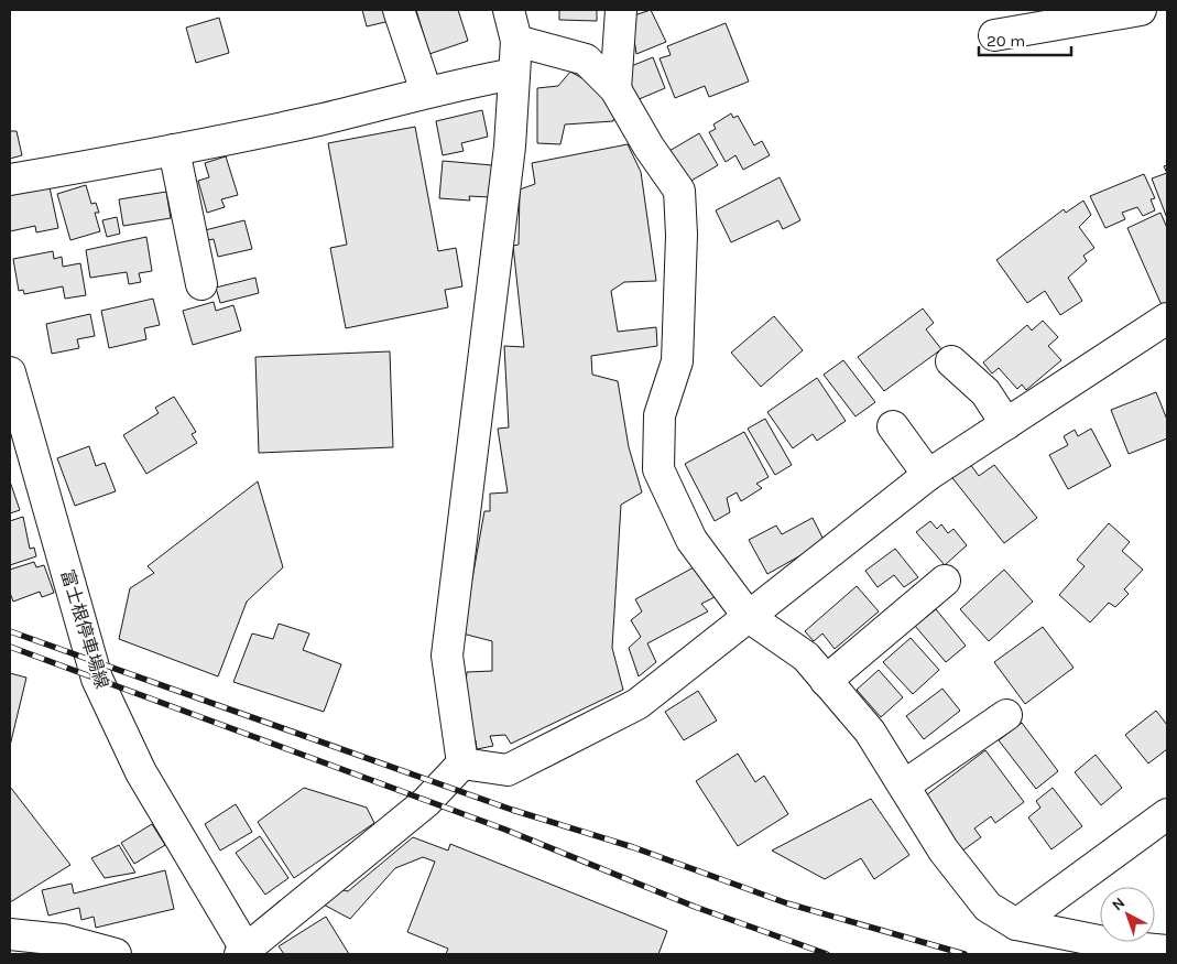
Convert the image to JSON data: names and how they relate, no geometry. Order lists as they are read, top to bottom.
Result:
{
  "streets": {
    "street": ["富士根停車場線"]
  },
  "scale_bar": "20 m",
  "north": "top left"
}
